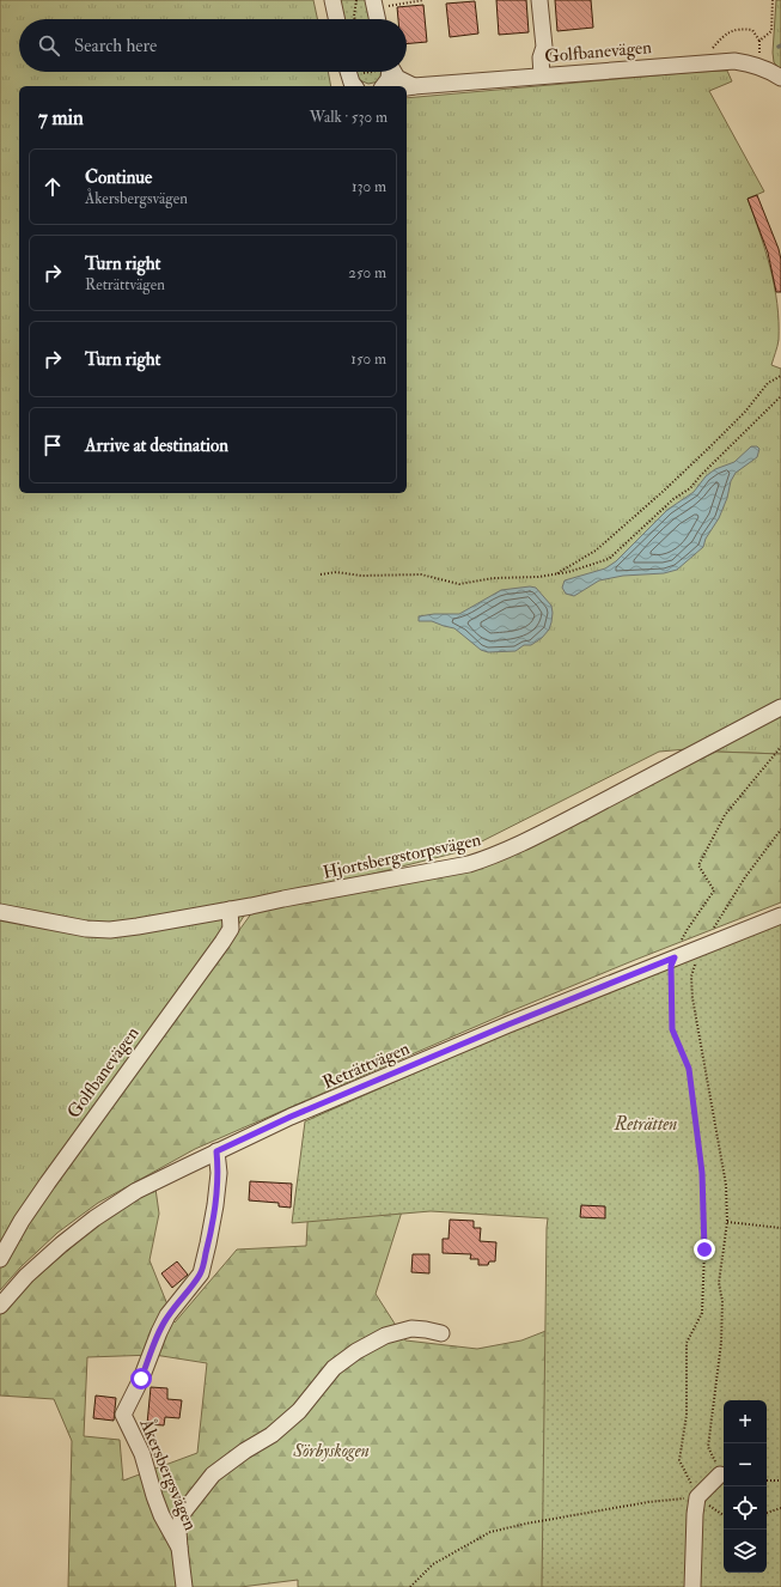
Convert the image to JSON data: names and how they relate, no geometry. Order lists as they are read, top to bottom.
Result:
{
  "streets": {
    "street": [
      "Golfbanevägen",
      "Hjortsbergstorpsvägen",
      "Reträttvägen",
      "Åkersbergsvägen"
    ]
  },
  "crossings": [
    ["Golfbanevägen", "Hjortsbergstorpsvägen"],
    ["Reträttvägen", "Åkersbergsvägen"]
  ],
  "parks": ["Reträtten", "Sörbyskogen"],
  "page": {
    "search": "Search here",
    "heading": ["7 min", "Walk · 530 m"],
    "list": [
      ["Continue", "Åkersbergsvägen", "130 m"],
      ["Turn right", "Reträttvägen", "250 m"],
      ["Turn right", "150 m"],
      "Arrive at destination"
    ],
    "map_buttons": ["+", "−"]
  }
}
